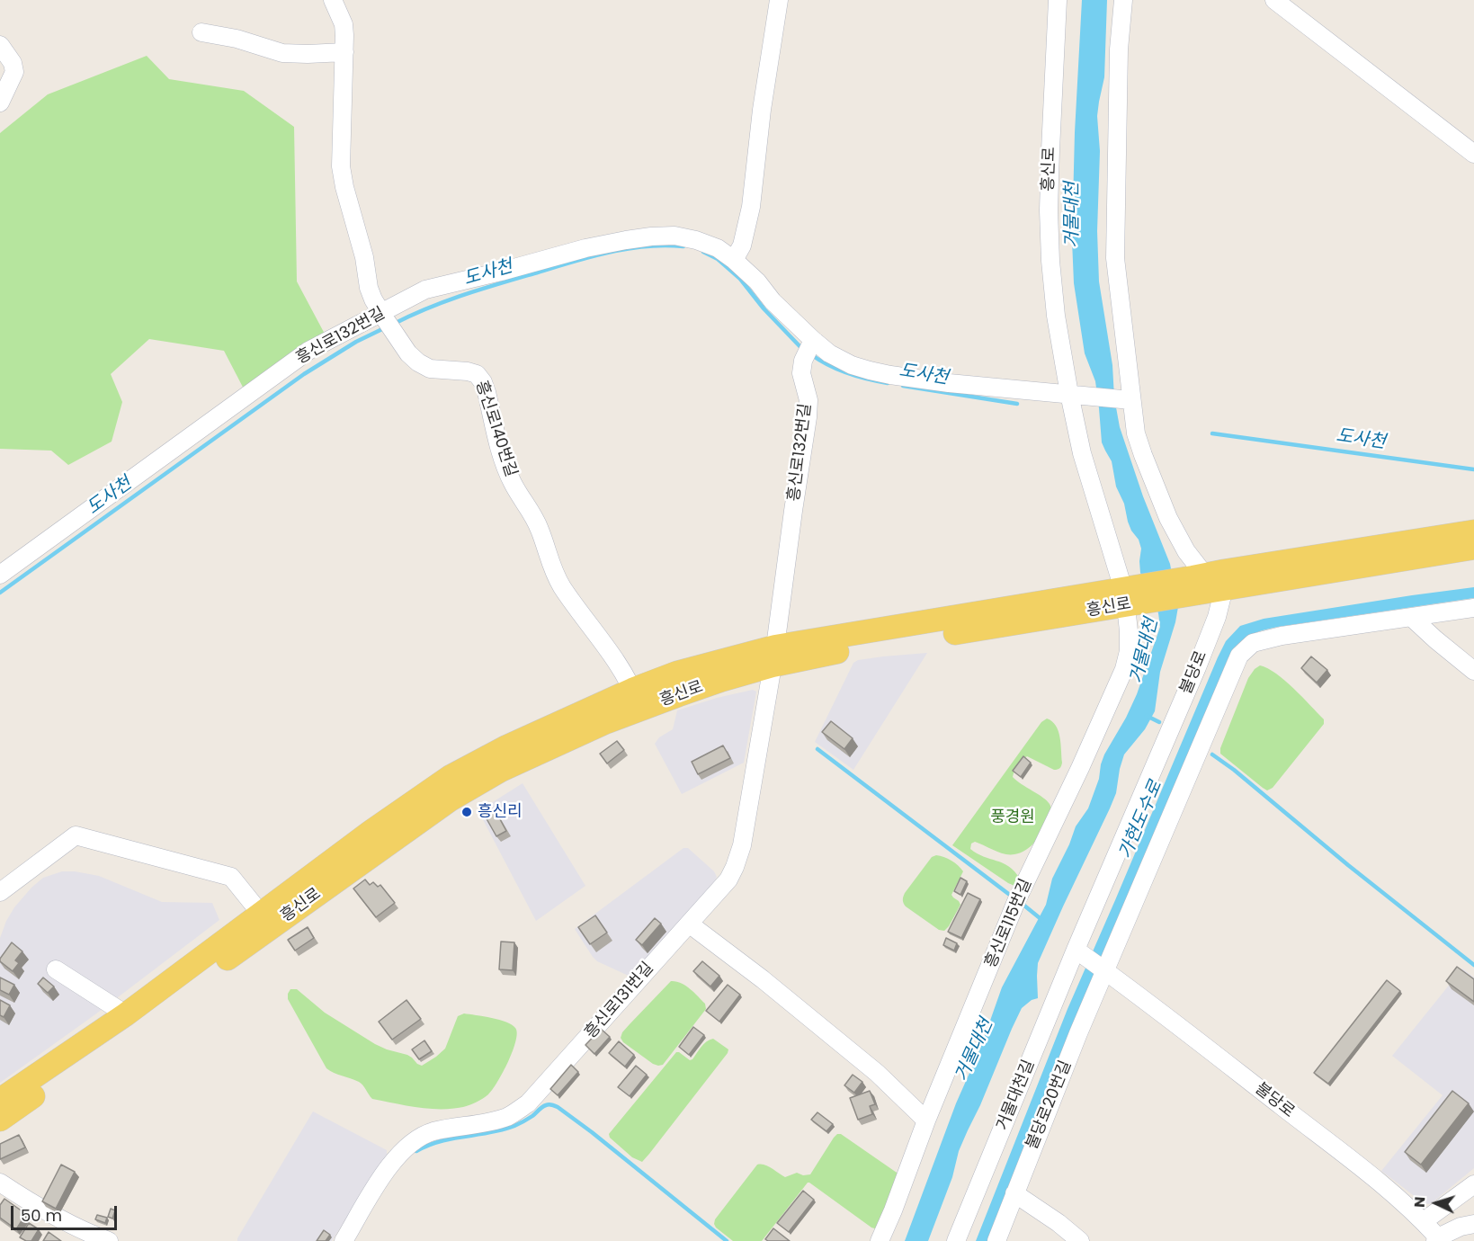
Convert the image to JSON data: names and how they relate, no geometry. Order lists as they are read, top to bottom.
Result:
{
  "streets": {
    "main road": ["흥신로"],
    "street": [
      "흥신로132번길",
      "흥신로140번길",
      "불당로",
      "흥신로115번길",
      "흥신로131번길",
      "거물대천길",
      "불당로20번길"
    ]
  },
  "crossings": [
    ["흥신로", "흥신로132번길"],
    ["흥신로", "흥신로140번길"],
    ["흥신로", "불당로"],
    ["흥신로", "흥신로115번길"],
    ["흥신로", "흥신로131번길"],
    ["흥신로132번길", "흥신로140번길"],
    ["흥신로132번길", "흥신로131번길"],
    ["불당로", "거물대천길"],
    ["불당로", "불당로20번길"]
  ],
  "water": ["거물대천", "도사천", "가현도수로"],
  "parks": ["풍경원"],
  "places": ["흥신리"],
  "scale_bar": "50 m",
  "north": "left"
}
